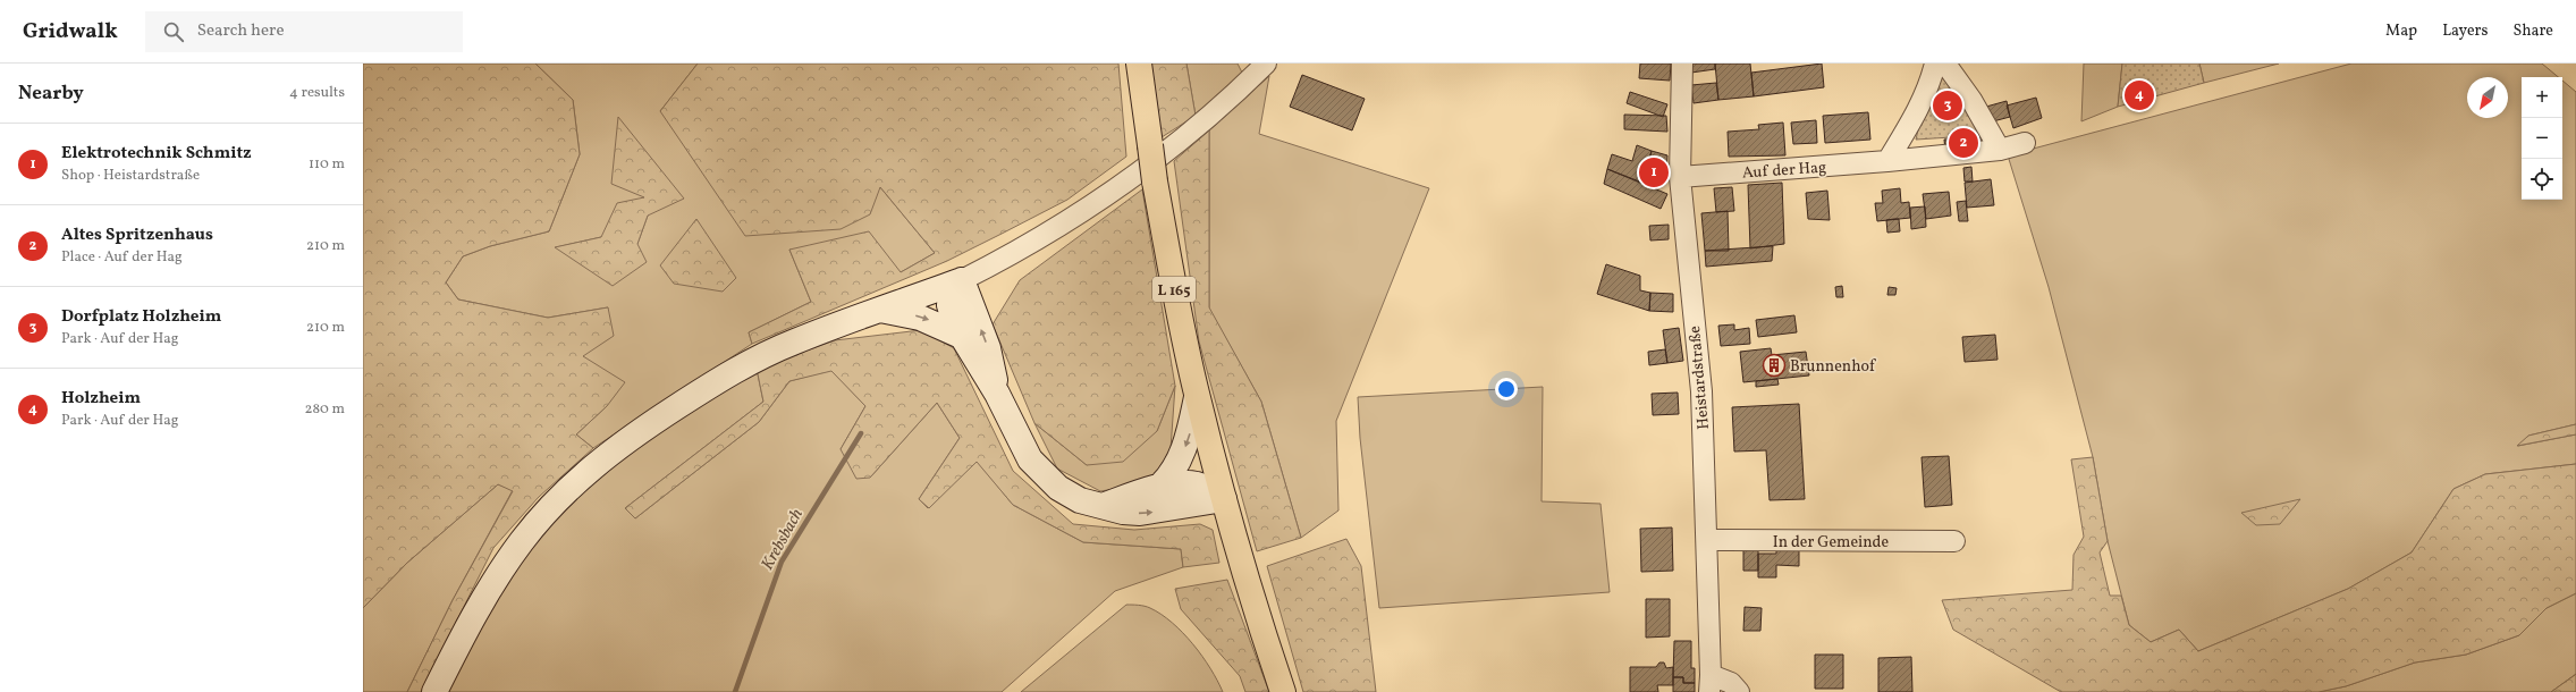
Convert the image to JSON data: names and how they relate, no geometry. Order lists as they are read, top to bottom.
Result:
{
  "streets": {
    "main road": ["L 165"],
    "street": ["Auf der Hag", "Heistardstraße", "In der Gemeinde"]
  },
  "crossings": [
    ["Auf der Hag", "Heistardstraße"],
    ["Heistardstraße", "In der Gemeinde"]
  ],
  "water": ["Krebsbach"],
  "places": {
    "building": ["Brunnenhof"]
  },
  "north": "bottom left",
  "page": {
    "header": "Gridwalk",
    "search": "Search here",
    "nav": ["Map", "Layers", "Share"],
    "heading": ["Nearby", "4 results"],
    "map_buttons": ["+", "−"],
    "pins": [
      "4",
      "3",
      "2",
      "1"
    ],
    "list": [
      {
        "mark": "1",
        "name": "Elektrotechnik Schmitz",
        "note": "Shop · Heistardstraße",
        "value": "110 m"
      },
      {
        "mark": "2",
        "name": "Altes Spritzenhaus",
        "note": "Place · Auf der Hag",
        "value": "210 m"
      },
      {
        "mark": "3",
        "name": "Dorfplatz Holzheim",
        "note": "Park · Auf der Hag",
        "value": "210 m"
      },
      {
        "mark": "4",
        "name": "Holzheim",
        "note": "Park · Auf der Hag",
        "value": "280 m"
      }
    ]
  }
}
